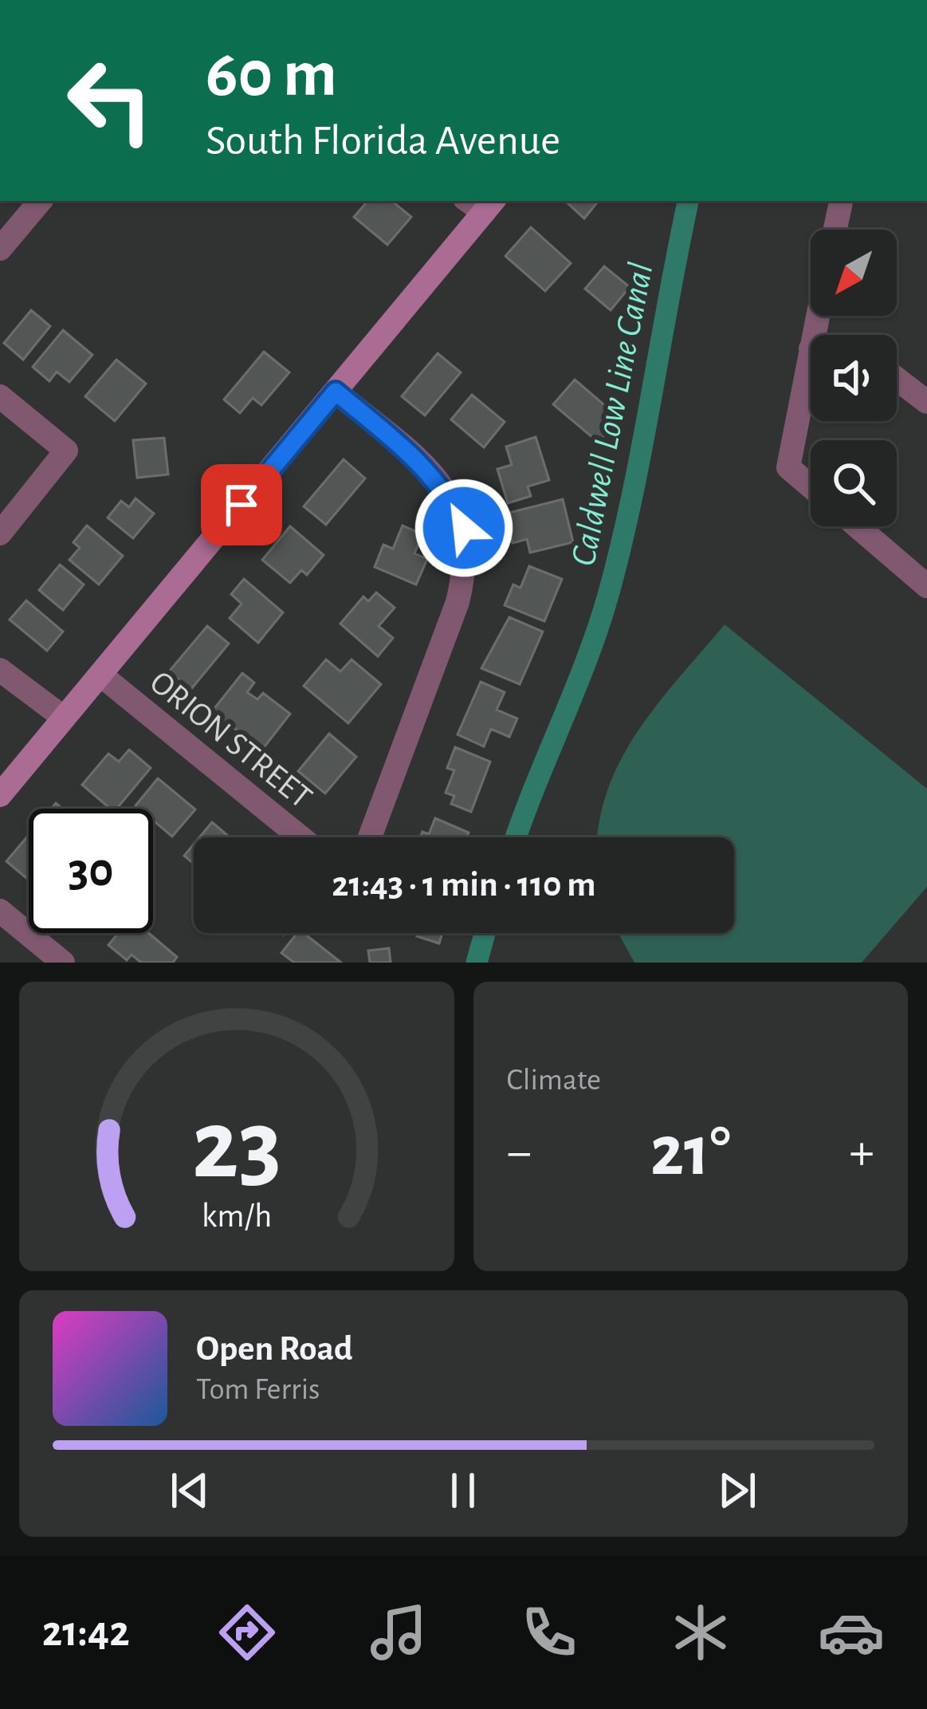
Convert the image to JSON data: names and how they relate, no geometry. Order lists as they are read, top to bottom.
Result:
{
  "streets": {
    "street": ["ORION STREET"]
  },
  "water": ["Caldwell Low Line Canal"],
  "north": "bottom left",
  "page": {
    "turn": ["60 m", "South Florida Avenue"],
    "limit": "30",
    "trip": "21:43 · 1 min · 110 m",
    "tile": "Climate",
    "heat": ["−", "21°", "+"],
    "song": ["Open Road", "Tom Ferris"],
    "tabs": "21:42",
    "gauge": ["23", "km/h"]
  }
}
